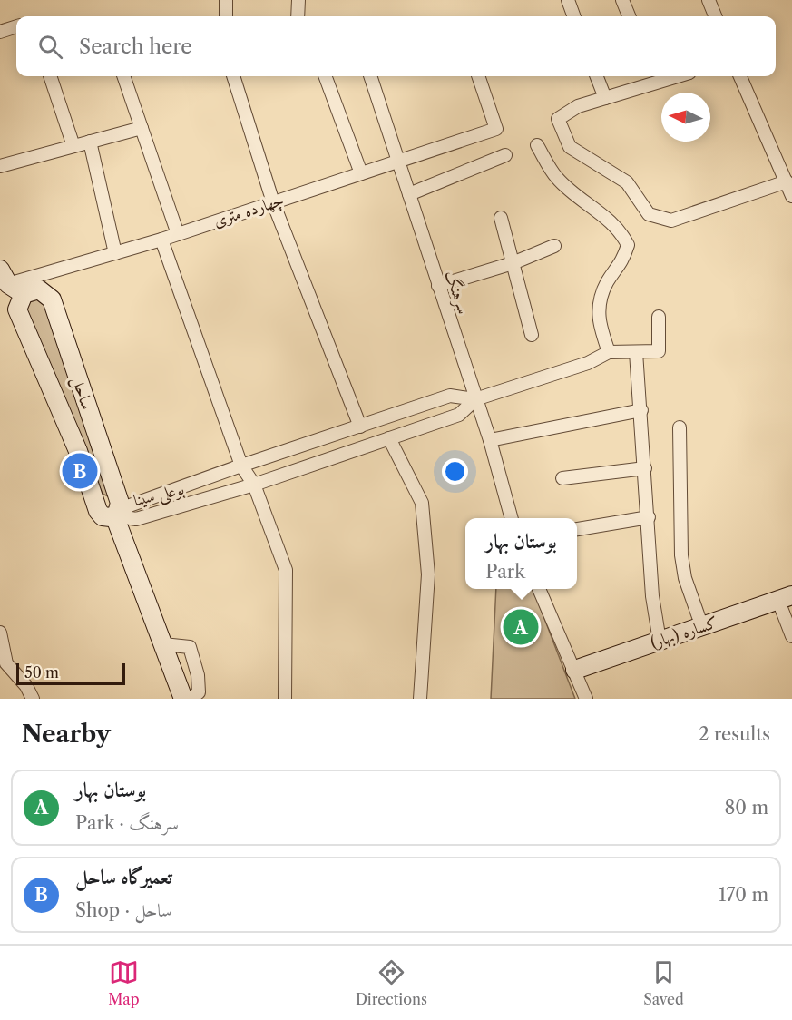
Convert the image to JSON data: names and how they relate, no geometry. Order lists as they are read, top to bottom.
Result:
{
  "streets": {
    "street": [
      "چهارده متری",
      "سرهنگ",
      "ساحل",
      "بوعلی سینا",
      "کساره (بهار)"
    ]
  },
  "crossings": [
    ["چهارده متری", "سرهنگ"],
    ["چهارده متری", "ساحل"],
    ["سرهنگ", "بوعلی سینا"],
    ["ساحل", "بوعلی سینا"]
  ],
  "scale_bar": "50 m",
  "north": "left",
  "page": {
    "search": "Search here",
    "pins": ["B", "A"],
    "popup": ["بوستان بهار", "Park"],
    "scale": "50 m",
    "heading": ["Nearby", "2 results"],
    "list": [
      {
        "mark": "A",
        "name": "بوستان بهار",
        "note": "Park · سرهنگ",
        "value": "80 m"
      },
      {
        "mark": "B",
        "name": "تعمیرگاه ساحل",
        "note": "Shop · ساحل",
        "value": "170 m"
      }
    ],
    "nav": ["Map", "Directions", "Saved"]
  }
}
